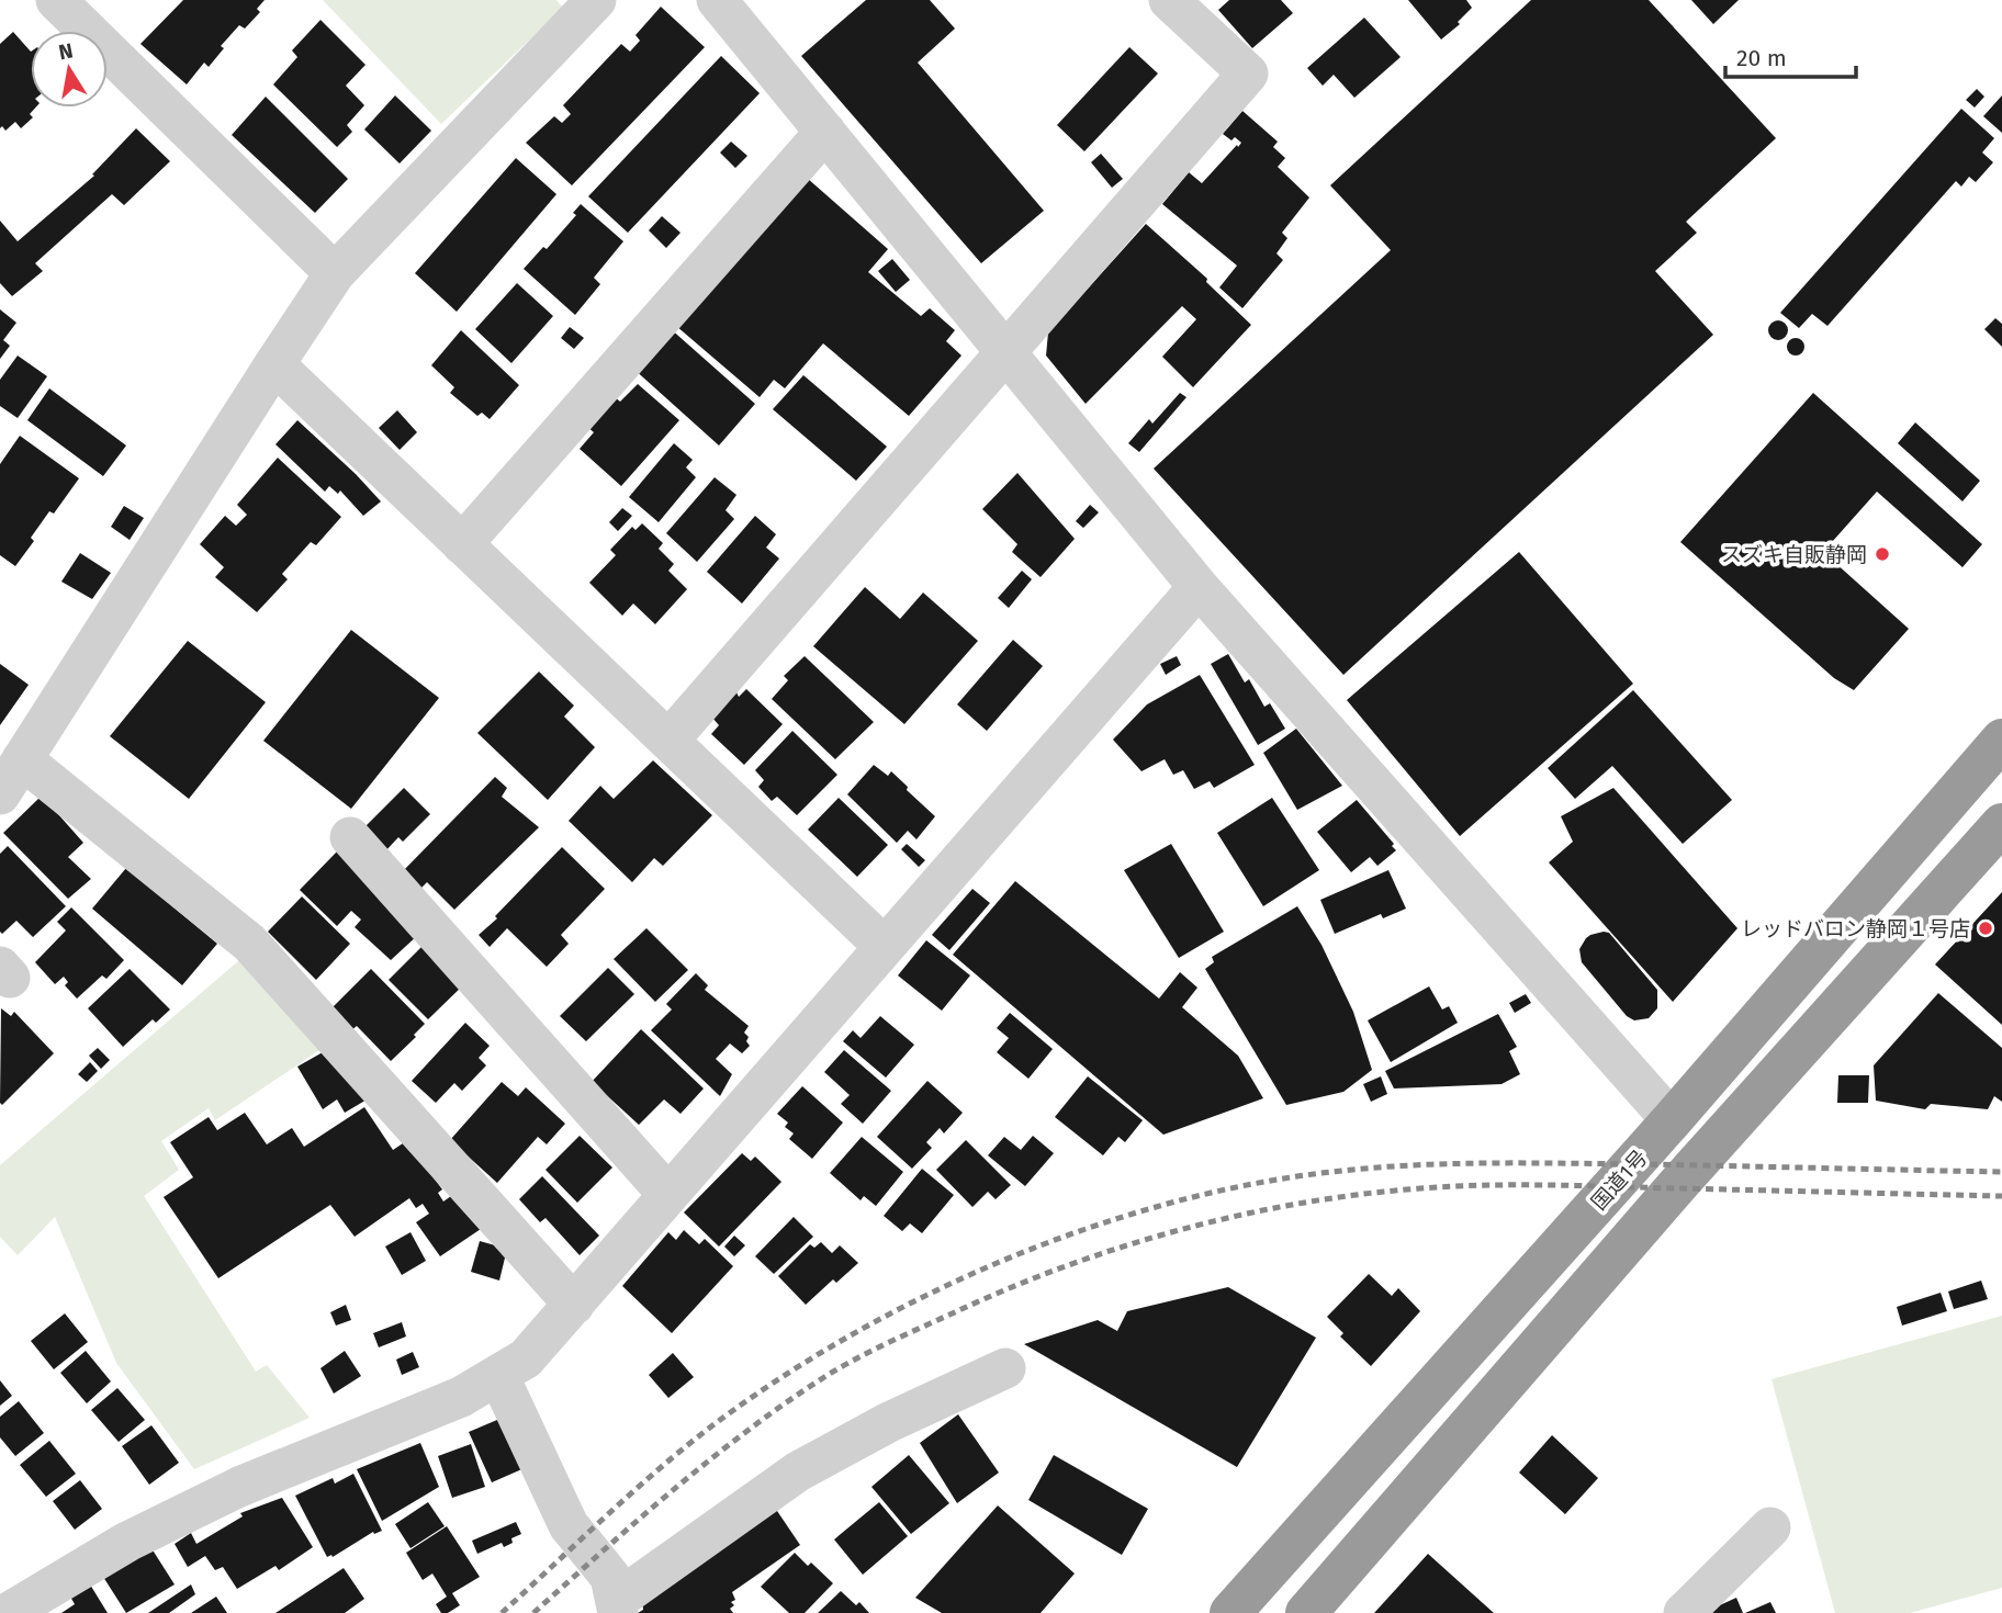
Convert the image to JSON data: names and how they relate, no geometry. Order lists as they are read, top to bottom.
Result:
{
  "streets": {
    "highway": ["国道1号"]
  },
  "places": ["スズキ自販静岡", "レッドバロン静岡１号店"],
  "scale_bar": "20 m",
  "north": "top"
}
